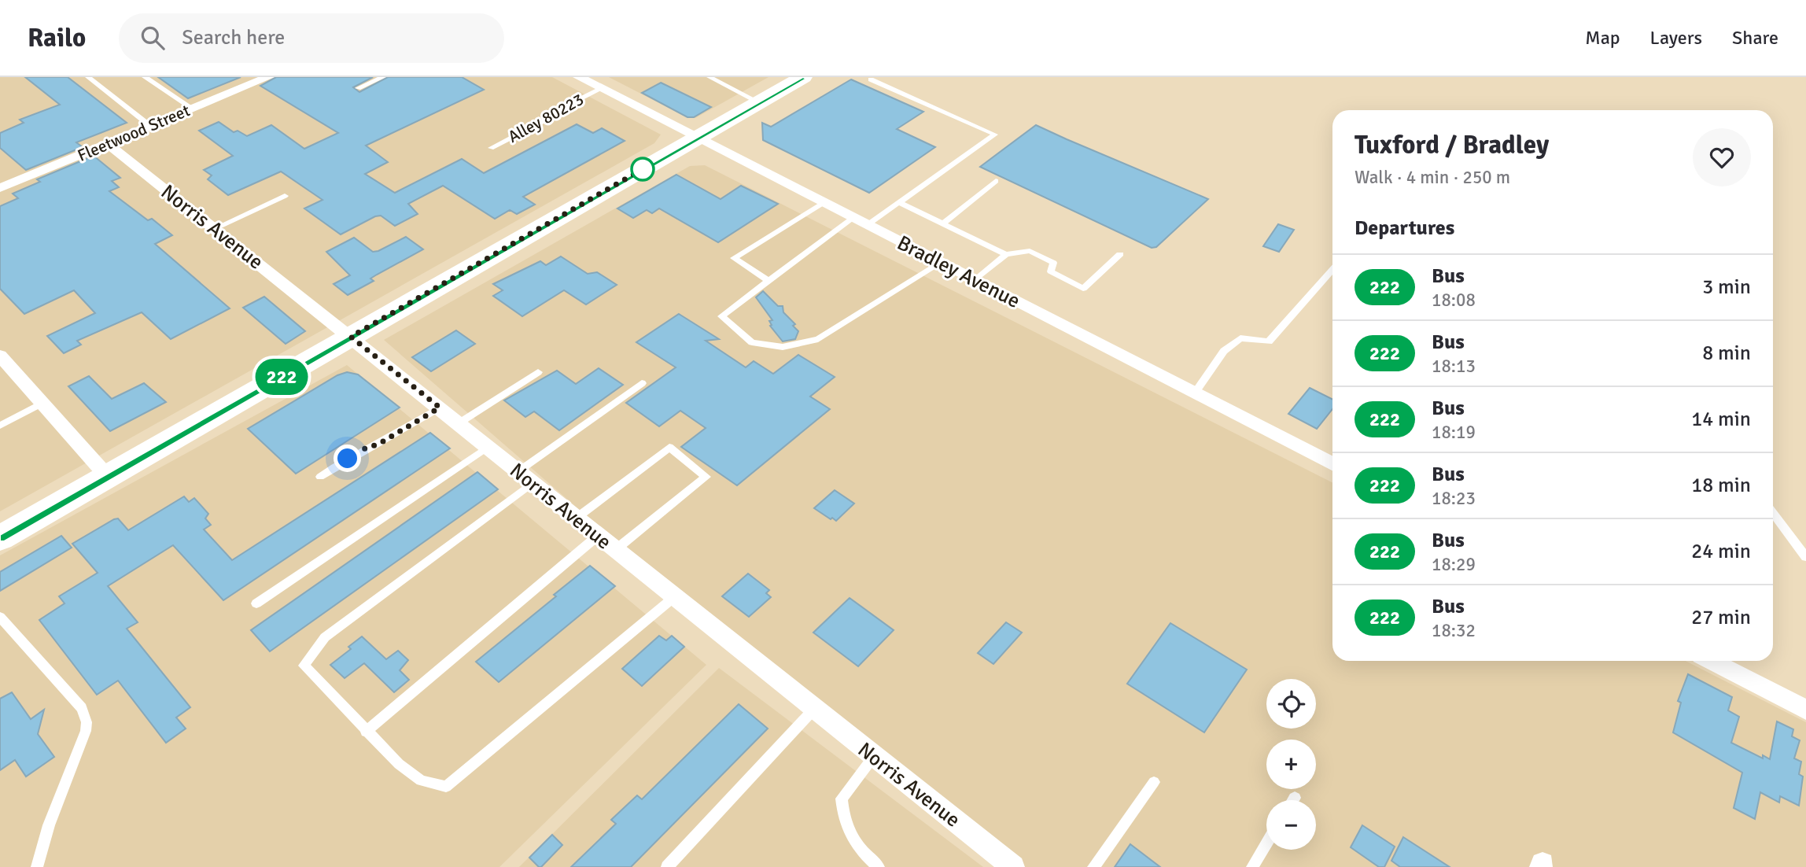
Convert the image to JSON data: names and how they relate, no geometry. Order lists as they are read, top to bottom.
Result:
{
  "streets": {
    "street": ["Fleetwood Street", "Norris Avenue", "Bradley Avenue"],
    "lane": ["Alley 80223"]
  },
  "crossings": [
    ["Alley 80223", "Bradley Avenue"],
    ["Fleetwood Street", "Norris Avenue"]
  ],
  "lines": ["bus line 222"],
  "page": {
    "header": "Railo",
    "search": "Search here",
    "nav": ["Map", "Layers", "Share"],
    "on_map": "222",
    "heading": [
      ["Tuxford / Bradley", "Walk · 4 min · 250 m"],
      "Departures"
    ],
    "list": [
      {
        "mark": "222",
        "name": "Bus",
        "note": "18:08",
        "value": "3 min"
      },
      {
        "mark": "222",
        "name": "Bus",
        "note": "18:13",
        "value": "8 min"
      },
      {
        "mark": "222",
        "name": "Bus",
        "note": "18:19",
        "value": "14 min"
      },
      {
        "mark": "222",
        "name": "Bus",
        "note": "18:23",
        "value": "18 min"
      },
      {
        "mark": "222",
        "name": "Bus",
        "note": "18:29",
        "value": "24 min"
      },
      {
        "mark": "222",
        "name": "Bus",
        "note": "18:32",
        "value": "27 min"
      }
    ],
    "map_buttons": ["+", "−"]
  }
}
